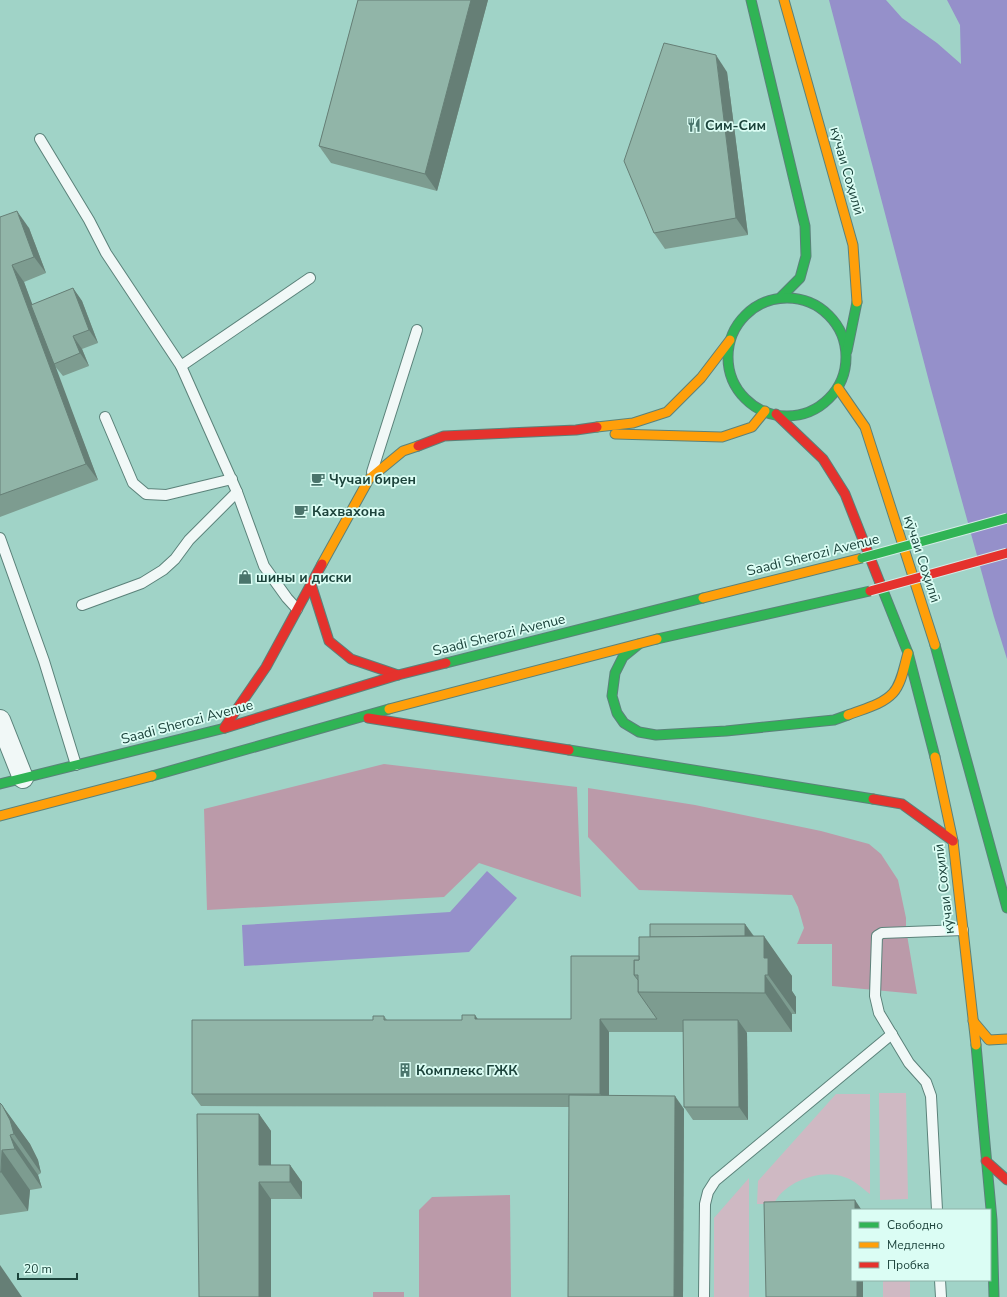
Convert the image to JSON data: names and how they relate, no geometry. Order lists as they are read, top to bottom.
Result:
{
  "streets": {
    "main road": ["кӯчаи Соҳилӣ", "Saadi Sherozi Avenue"]
  },
  "places": {
    "restaurant": ["Сим-Сим"],
    "cafe": ["Чучаи бирен", "Кахвахона"],
    "shop": ["шины и диски"],
    "building": ["Комплекс ГЖК"]
  },
  "legend": ["Свободно", "Медленно", "Пробка"],
  "scale_bar": "20 m"
}
